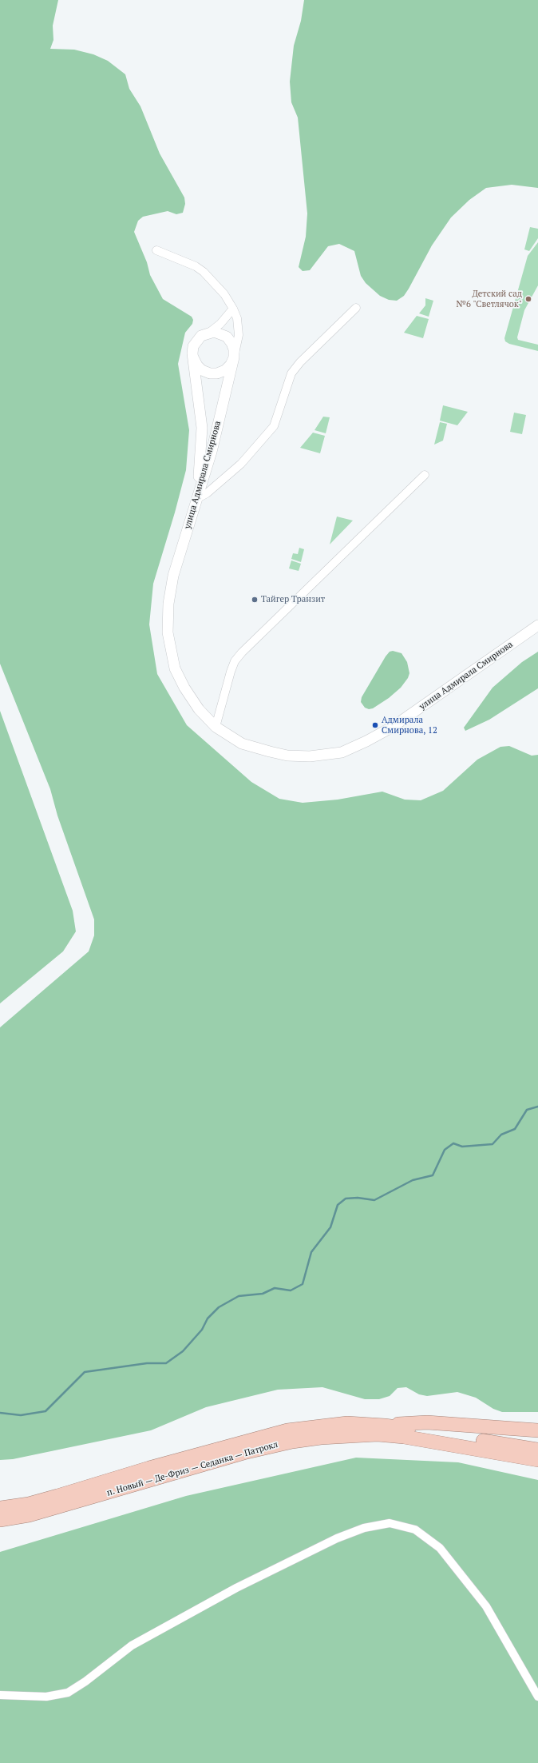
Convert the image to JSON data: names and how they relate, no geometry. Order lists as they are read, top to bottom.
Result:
{
  "streets": {
    "highway": ["п. Новый — Де-Фриз — Седанка — Патрокл"],
    "street": ["улица Адмирала Смирнова"]
  },
  "places": ["Детский сад №6 \"Светлячок\"", "Тайгер Транзит", "Адмирала Смирнова, 12"]
}
